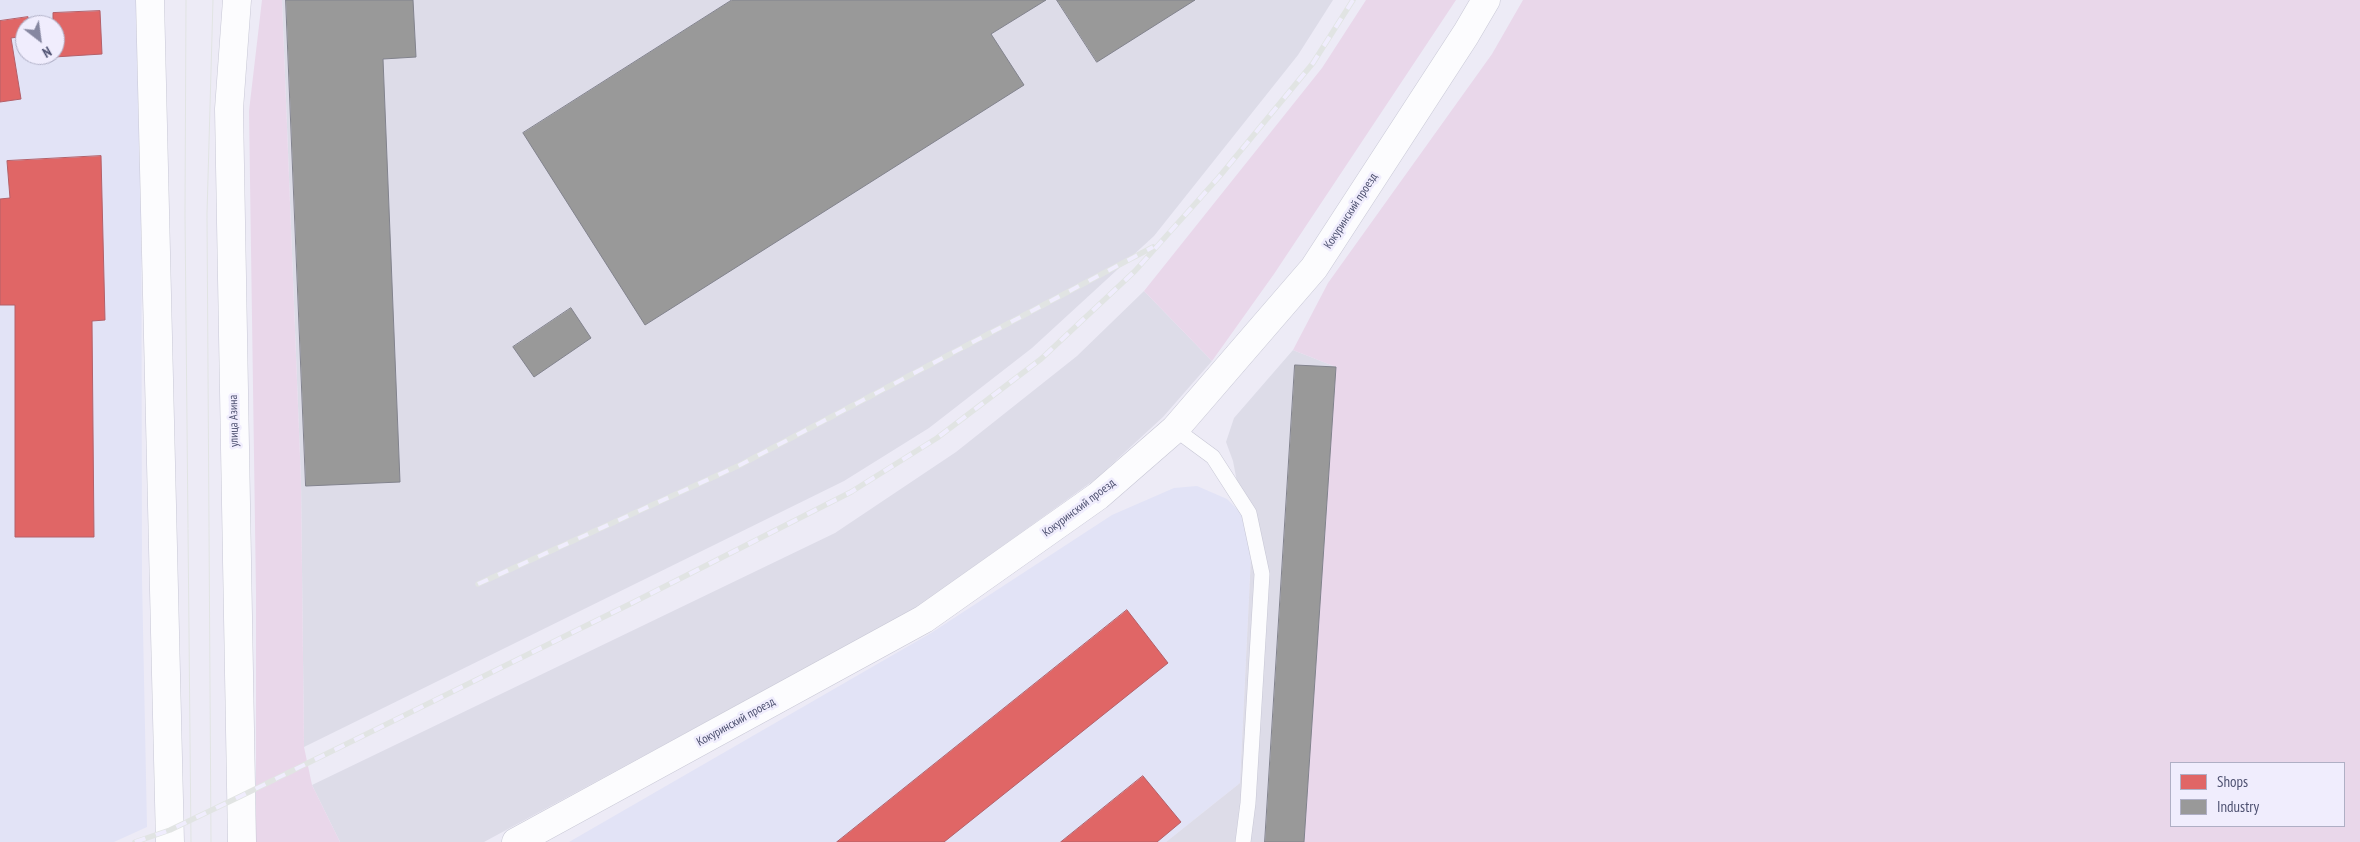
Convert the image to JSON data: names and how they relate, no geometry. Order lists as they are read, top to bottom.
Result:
{
  "streets": {
    "street": ["Кокуринский проезд", "улица Азина"]
  },
  "legend": ["Shops", "Industry"],
  "north": "bottom right"
}
